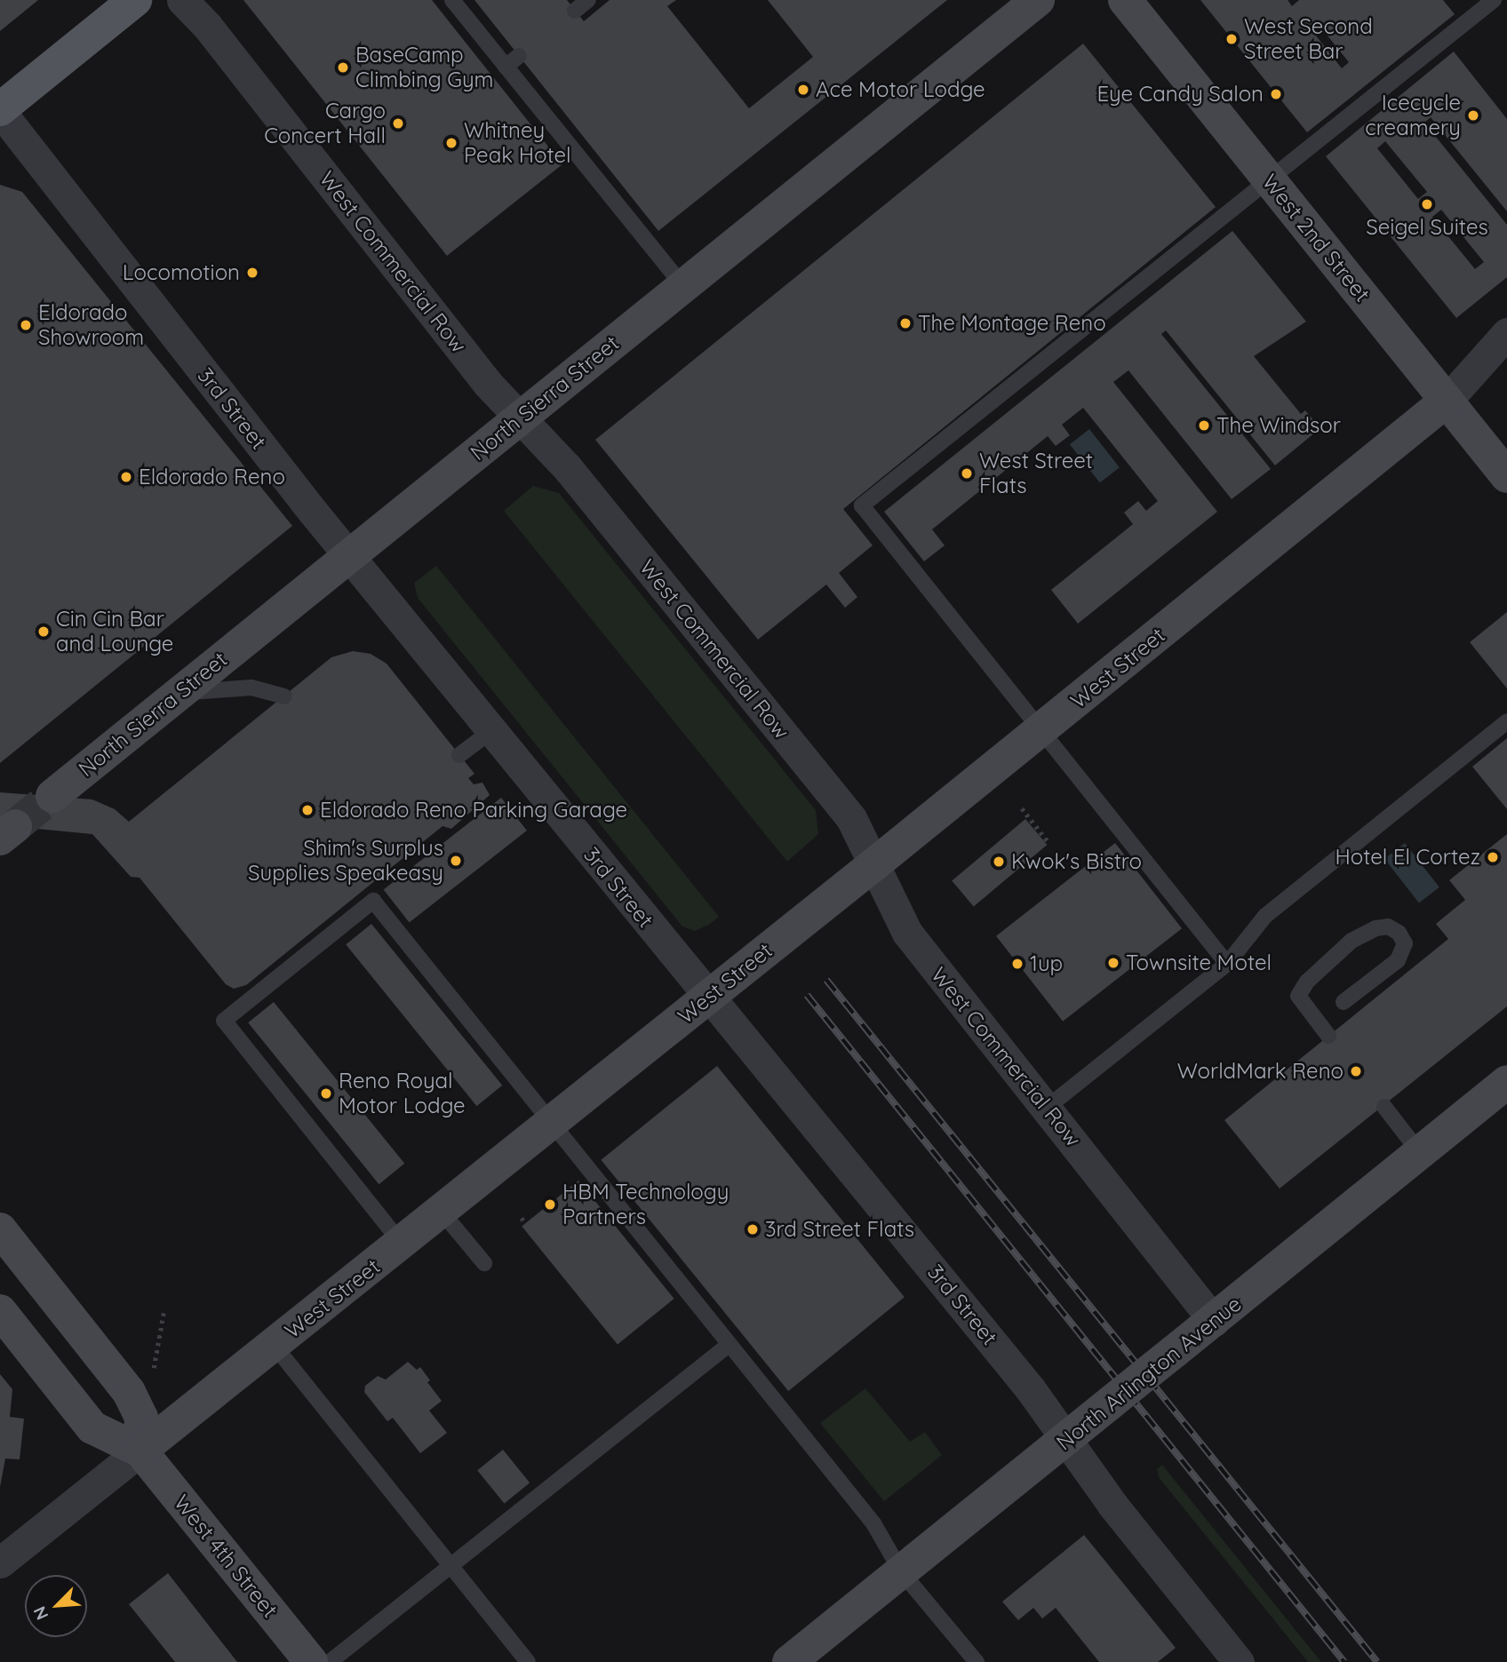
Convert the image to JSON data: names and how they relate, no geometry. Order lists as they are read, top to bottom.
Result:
{
  "streets": {
    "main road": [
      "West 2nd Street",
      "North Sierra Street",
      "West Street",
      "North Arlington Avenue",
      "West 4th Street"
    ],
    "street": ["West Commercial Row", "3rd Street"]
  },
  "crossings": [
    ["West 2nd Street", "West Street"],
    ["West Commercial Row", "North Sierra Street"],
    ["West Commercial Row", "West Street"],
    ["West Commercial Row", "North Arlington Avenue"],
    ["North Sierra Street", "3rd Street"],
    ["3rd Street", "West Street"],
    ["3rd Street", "North Arlington Avenue"],
    ["West Street", "West 4th Street"]
  ],
  "places": [
    "West Second Street Bar",
    "BaseCamp Climbing Gym",
    "Ace Motor Lodge",
    "Eye Candy Salon",
    "Icecycle creamery",
    "Cargo Concert Hall",
    "Whitney Peak Hotel",
    "Seigel Suites",
    "Locomotion",
    "The Montage Reno",
    "Eldorado Showroom",
    "The Windsor",
    "West Street Flats",
    "Eldorado Reno",
    "Cin Cin Bar and Lounge",
    "Eldorado Reno Parking Garage",
    "Hotel El Cortez",
    "Shim's Surplus Supplies Speakeasy",
    "Kwok's Bistro",
    "Townsite Motel",
    "1up",
    "WorldMark Reno",
    "Reno Royal Motor Lodge",
    "HBM Technology Partners",
    "3rd Street Flats"
  ],
  "north": "bottom left"
}
